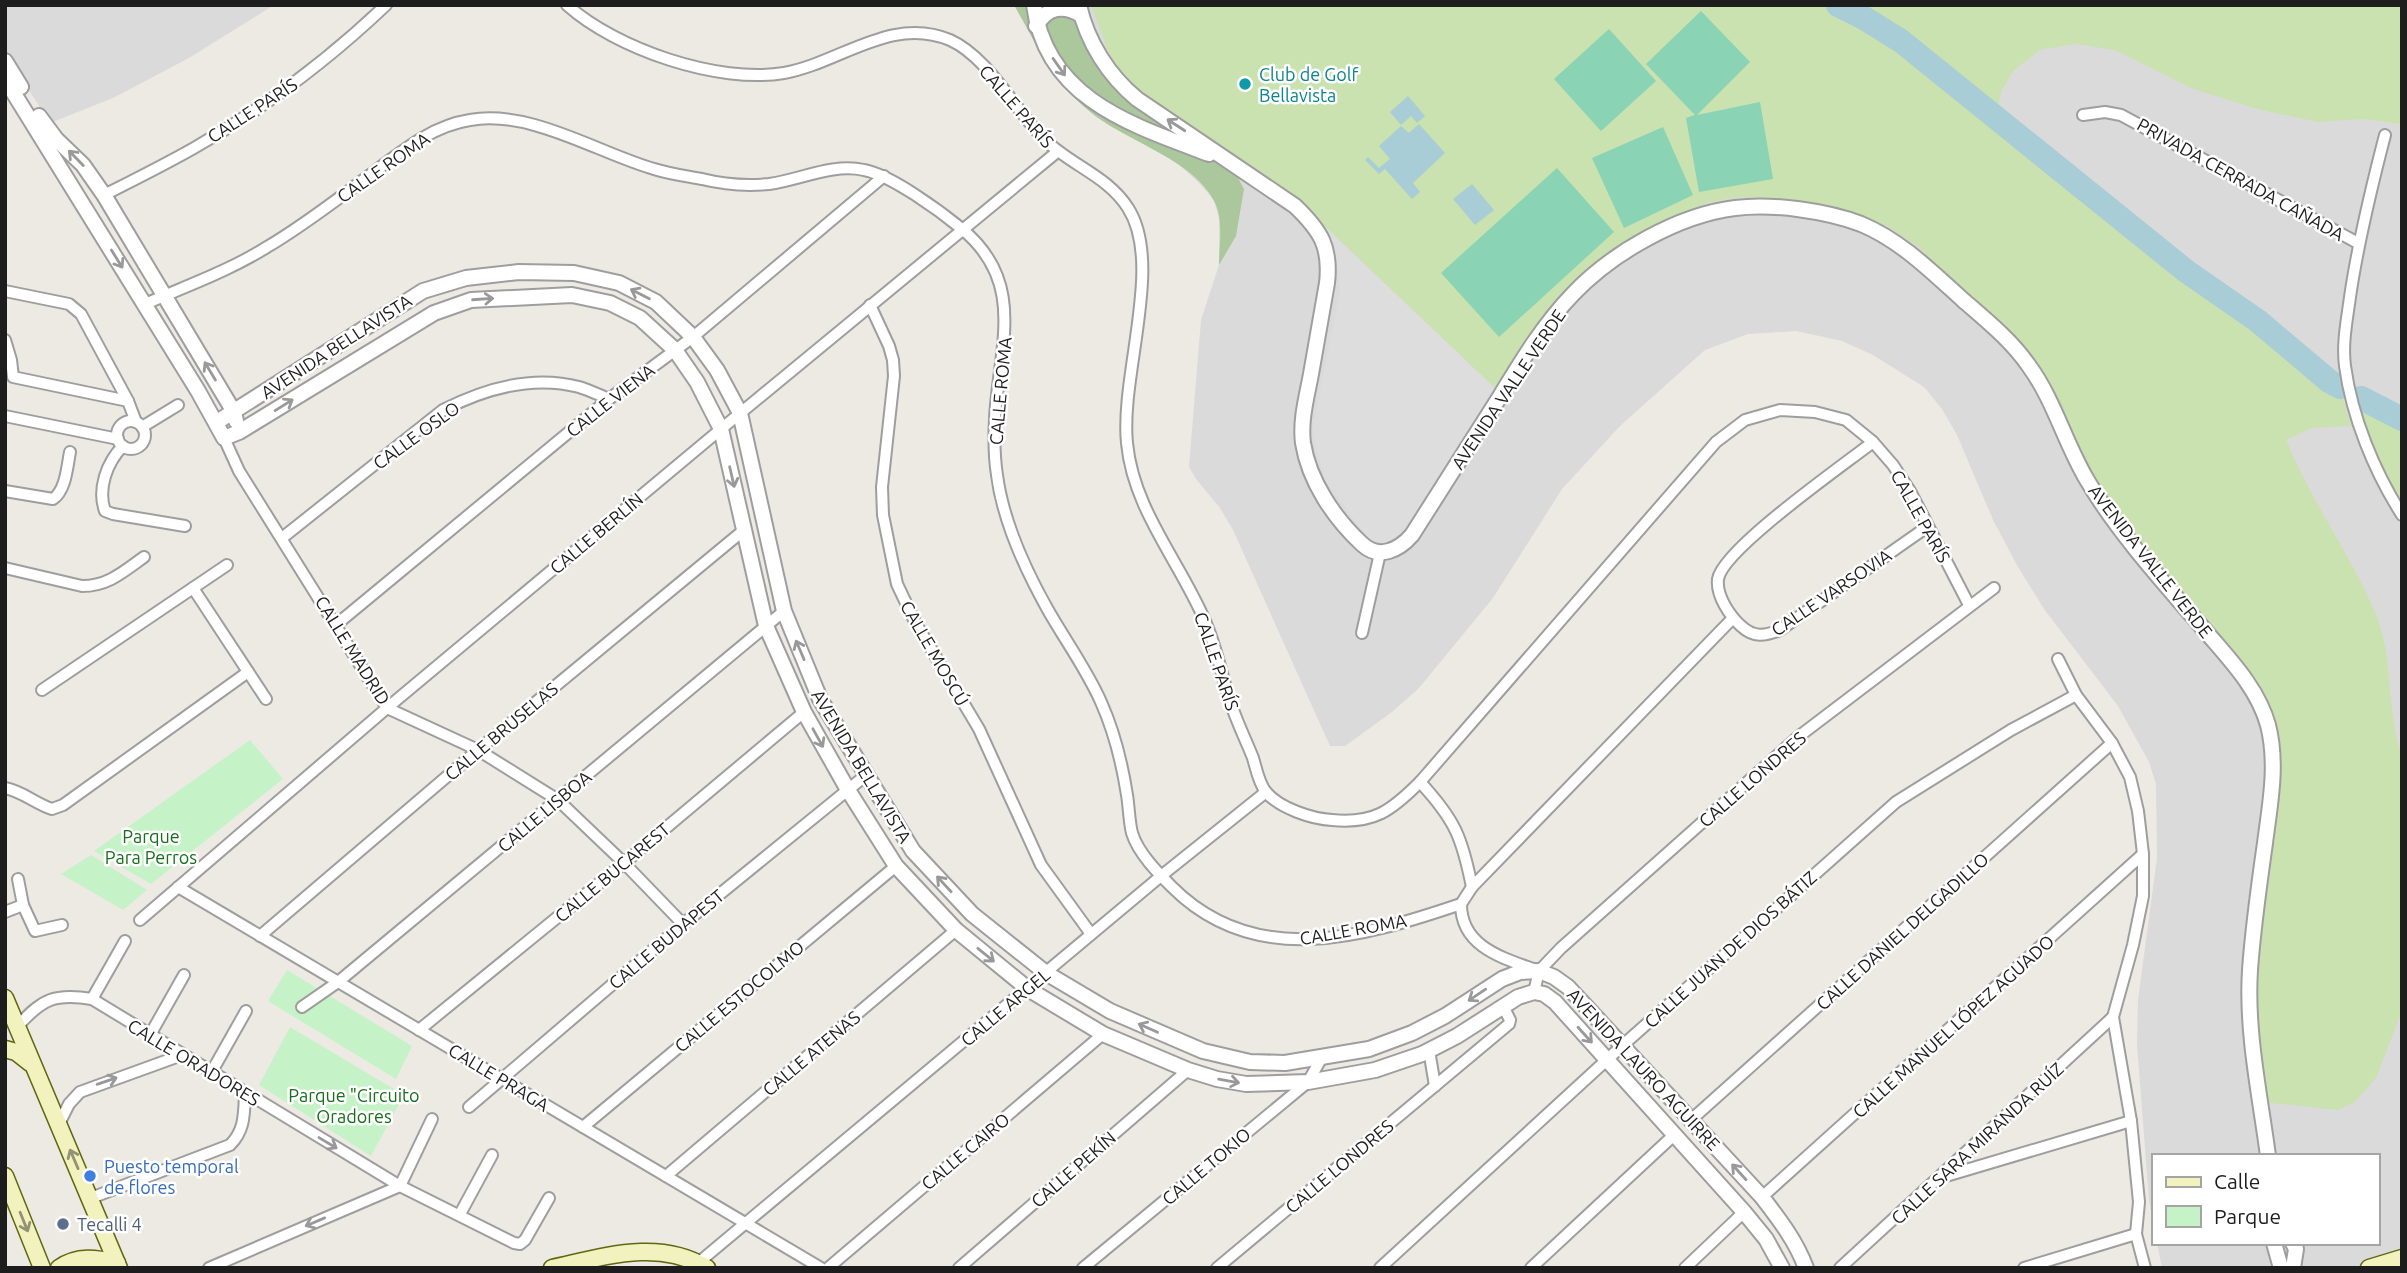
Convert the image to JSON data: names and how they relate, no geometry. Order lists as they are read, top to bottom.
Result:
{
  "streets": {
    "street": [
      "CALLE PARÍS",
      "CALLE ROMA",
      "PRIVADA CERRADA CAÑADA",
      "AVENIDA BELLAVISTA",
      "AVENIDA VALLE VERDE",
      "CALLE VIENA",
      "CALLE OSLO",
      "CALLE BERLÍN",
      "CALLE VARSOVIA",
      "CALLE MADRID",
      "CALLE MOSCÚ",
      "CALLE BRUSELAS",
      "CALLE LONDRES",
      "CALLE LISBOA",
      "CALLE BUCAREST",
      "CALLE DANIEL DELGADILLO",
      "CALLE BUDAPEST",
      "CALLE JUAN DE DIOS BÁTIZ",
      "CALLE ESTOCOLMO",
      "CALLE ARGEL",
      "CALLE MANUEL LÓPEZ AGUADO",
      "CALLE ATENAS",
      "CALLE ORADORES",
      "AVENIDA LAURO AGUIRRE",
      "CALLE PRAGA",
      "CALLE SARA MIRANDA RUÍZ",
      "CALLE CAIRO",
      "CALLE TOKIO",
      "CALLE PEKÍN"
    ]
  },
  "crossings": [
    ["CALLE PARÍS", "CALLE BERLÍN"],
    ["CALLE PARÍS", "CALLE VARSOVIA"],
    ["CALLE PARÍS", "CALLE LONDRES"],
    ["CALLE PARÍS", "CALLE ARGEL"],
    ["CALLE ROMA", "CALLE VIENA"],
    ["CALLE ROMA", "CALLE BERLÍN"],
    ["CALLE ROMA", "CALLE ARGEL"],
    ["CALLE ROMA", "AVENIDA LAURO AGUIRRE"],
    ["AVENIDA BELLAVISTA", "CALLE VIENA"],
    ["AVENIDA BELLAVISTA", "CALLE BERLÍN"],
    ["AVENIDA BELLAVISTA", "CALLE MADRID"],
    ["AVENIDA BELLAVISTA", "CALLE BRUSELAS"],
    ["AVENIDA BELLAVISTA", "CALLE LONDRES"],
    ["AVENIDA BELLAVISTA", "CALLE LISBOA"],
    ["AVENIDA BELLAVISTA", "CALLE BUCAREST"],
    ["AVENIDA BELLAVISTA", "CALLE BUDAPEST"],
    ["AVENIDA BELLAVISTA", "CALLE ESTOCOLMO"],
    ["AVENIDA BELLAVISTA", "CALLE ARGEL"],
    ["AVENIDA BELLAVISTA", "CALLE ATENAS"],
    ["AVENIDA BELLAVISTA", "AVENIDA LAURO AGUIRRE"],
    ["AVENIDA BELLAVISTA", "CALLE CAIRO"],
    ["AVENIDA BELLAVISTA", "CALLE TOKIO"],
    ["AVENIDA BELLAVISTA", "CALLE PEKÍN"],
    ["CALLE VIENA", "CALLE OSLO"],
    ["CALLE VIENA", "CALLE MADRID"],
    ["CALLE OSLO", "CALLE MADRID"],
    ["CALLE BERLÍN", "CALLE MADRID"],
    ["CALLE BERLÍN", "CALLE MOSCÚ"],
    ["CALLE BERLÍN", "CALLE PRAGA"],
    ["CALLE MADRID", "CALLE BRUSELAS"],
    ["CALLE MADRID", "CALLE LISBOA"],
    ["CALLE MADRID", "CALLE BUCAREST"],
    ["CALLE MADRID", "CALLE BUDAPEST"],
    ["CALLE MOSCÚ", "CALLE ARGEL"],
    ["CALLE BRUSELAS", "CALLE PRAGA"],
    ["CALLE LONDRES", "AVENIDA LAURO AGUIRRE"],
    ["CALLE LISBOA", "CALLE PRAGA"],
    ["CALLE BUCAREST", "CALLE PRAGA"],
    ["CALLE DANIEL DELGADILLO", "AVENIDA LAURO AGUIRRE"],
    ["CALLE BUDAPEST", "CALLE PRAGA"],
    ["CALLE JUAN DE DIOS BÁTIZ", "AVENIDA LAURO AGUIRRE"],
    ["CALLE ESTOCOLMO", "CALLE PRAGA"],
    ["CALLE ARGEL", "CALLE PRAGA"],
    ["CALLE MANUEL LÓPEZ AGUADO", "AVENIDA LAURO AGUIRRE"],
    ["CALLE ATENAS", "CALLE PRAGA"]
  ],
  "parks": ["Parque Para Perros", "Parque \"Circuito Oradores"],
  "places": ["Club de Golf Bellavista", "Puesto temporal de flores", "Tecalli 4"],
  "legend": ["Calle", "Parque"]
}
